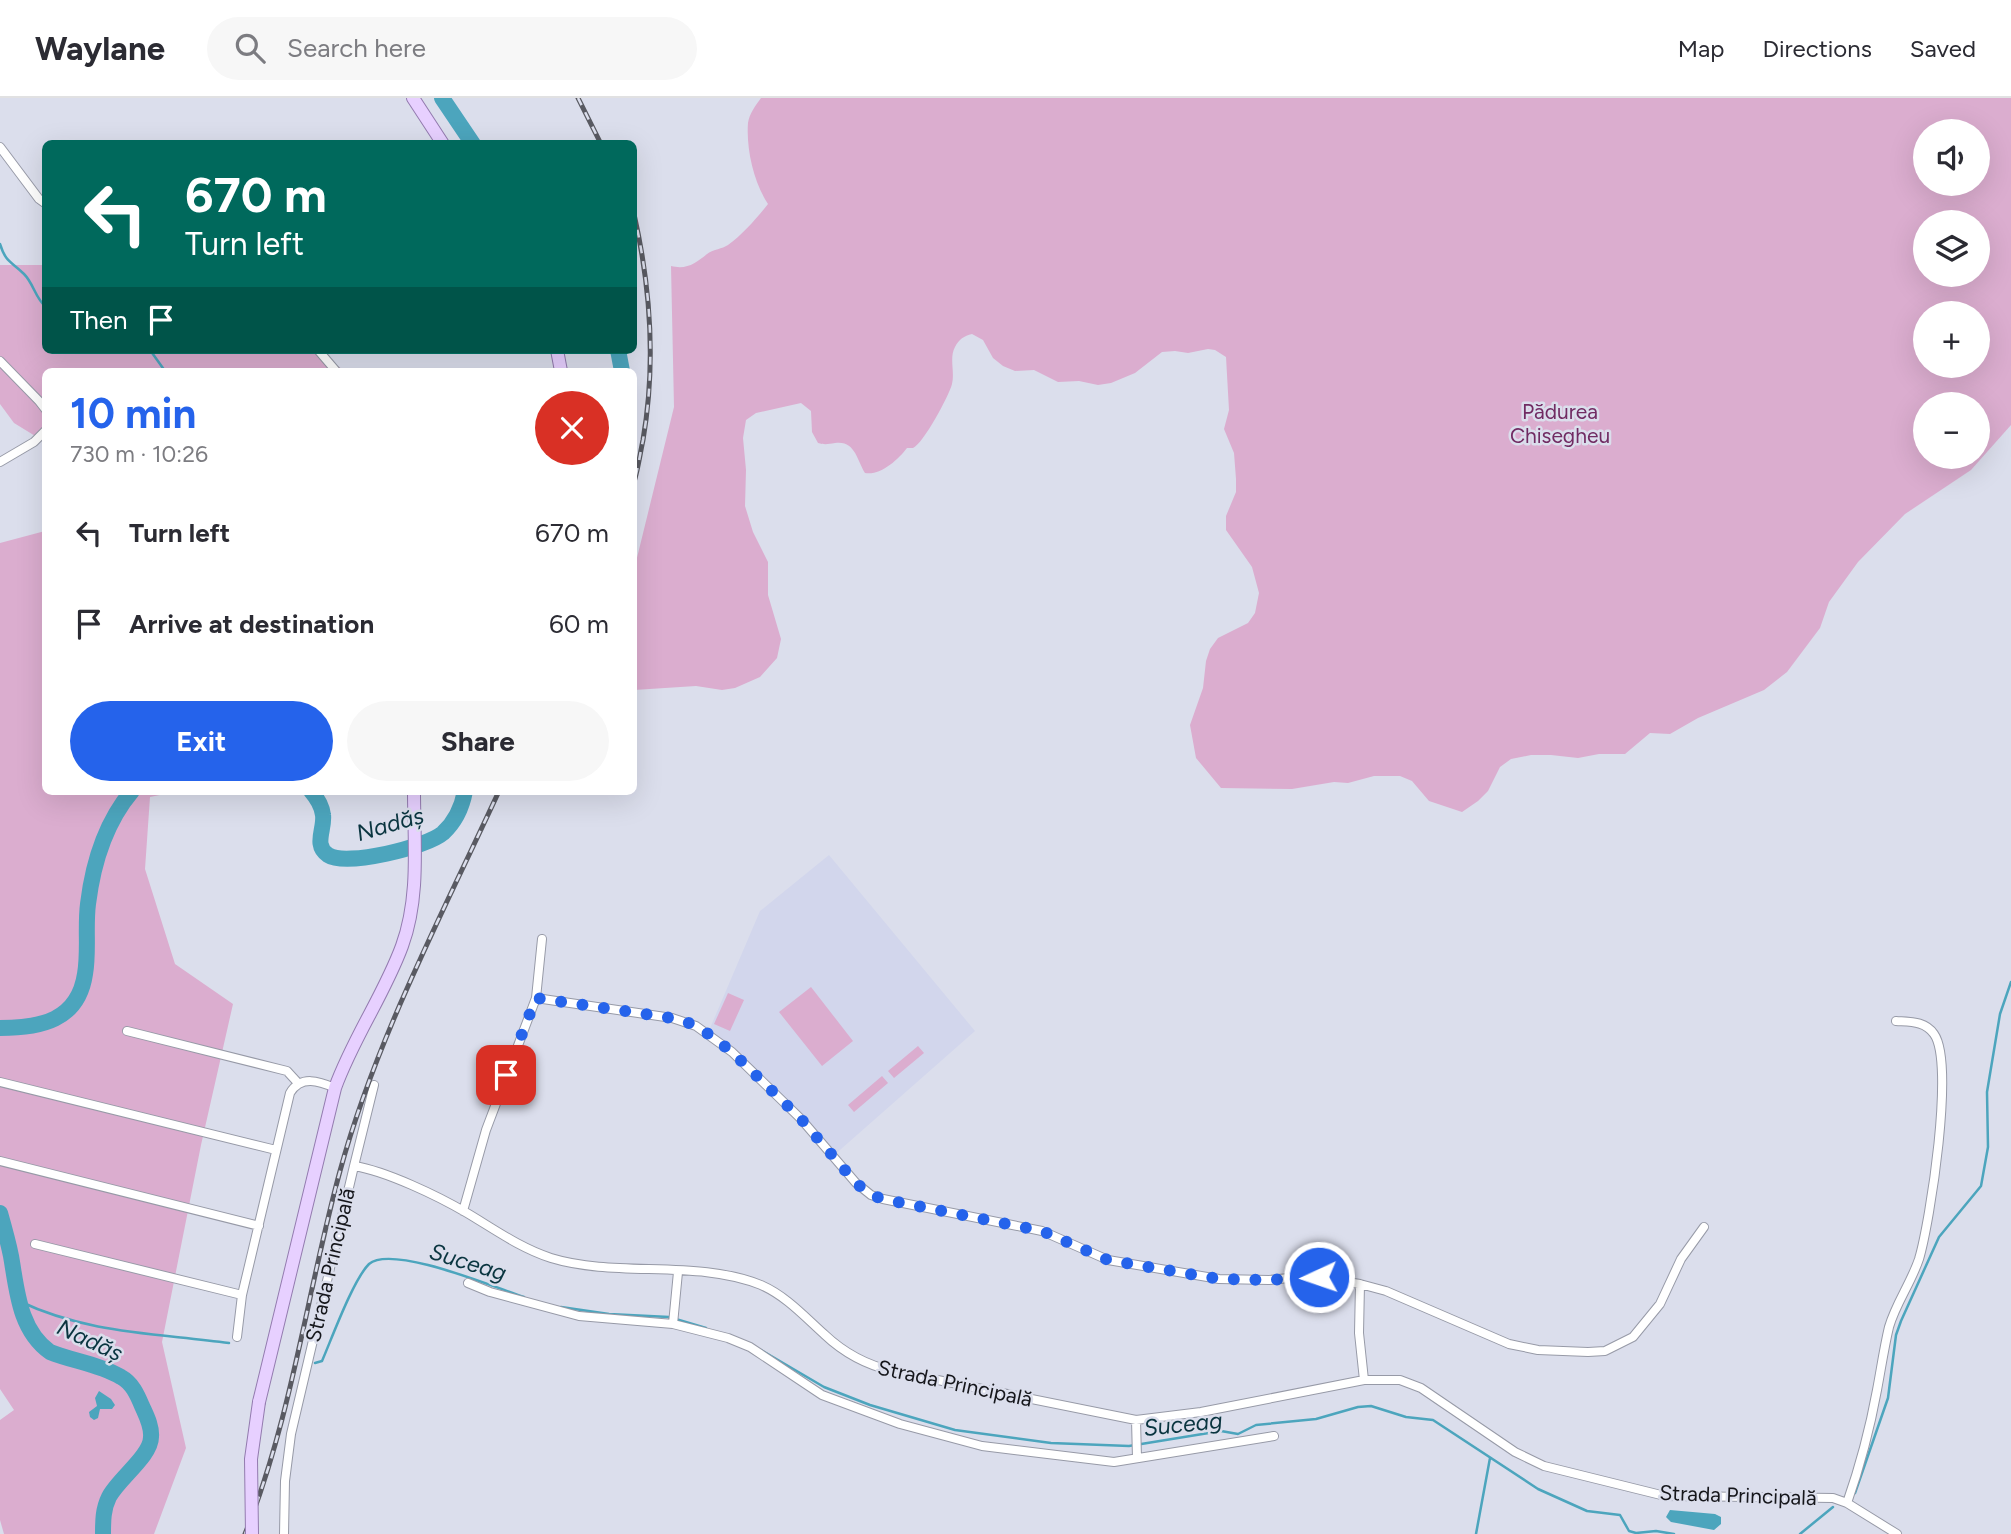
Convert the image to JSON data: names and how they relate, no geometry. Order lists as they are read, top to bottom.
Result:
{
  "streets": {
    "street": ["Strada Principală"]
  },
  "water": ["Nadăș", "Suceag"],
  "parks": ["Pădurea Chisegheu"],
  "page": {
    "header": "Waylane",
    "search": "Search here",
    "nav": ["Map", "Directions", "Saved"],
    "map_buttons": ["+", "−"],
    "turn": ["670 m", "Turn left"],
    "then": "Then",
    "heading": ["10 min", "730 m · 10:26"],
    "list": [
      {
        "name": "Turn left",
        "value": "670 m"
      },
      {
        "name": "Arrive at destination",
        "value": "60 m"
      }
    ],
    "buttons": ["Exit", "Share"]
  }
}
